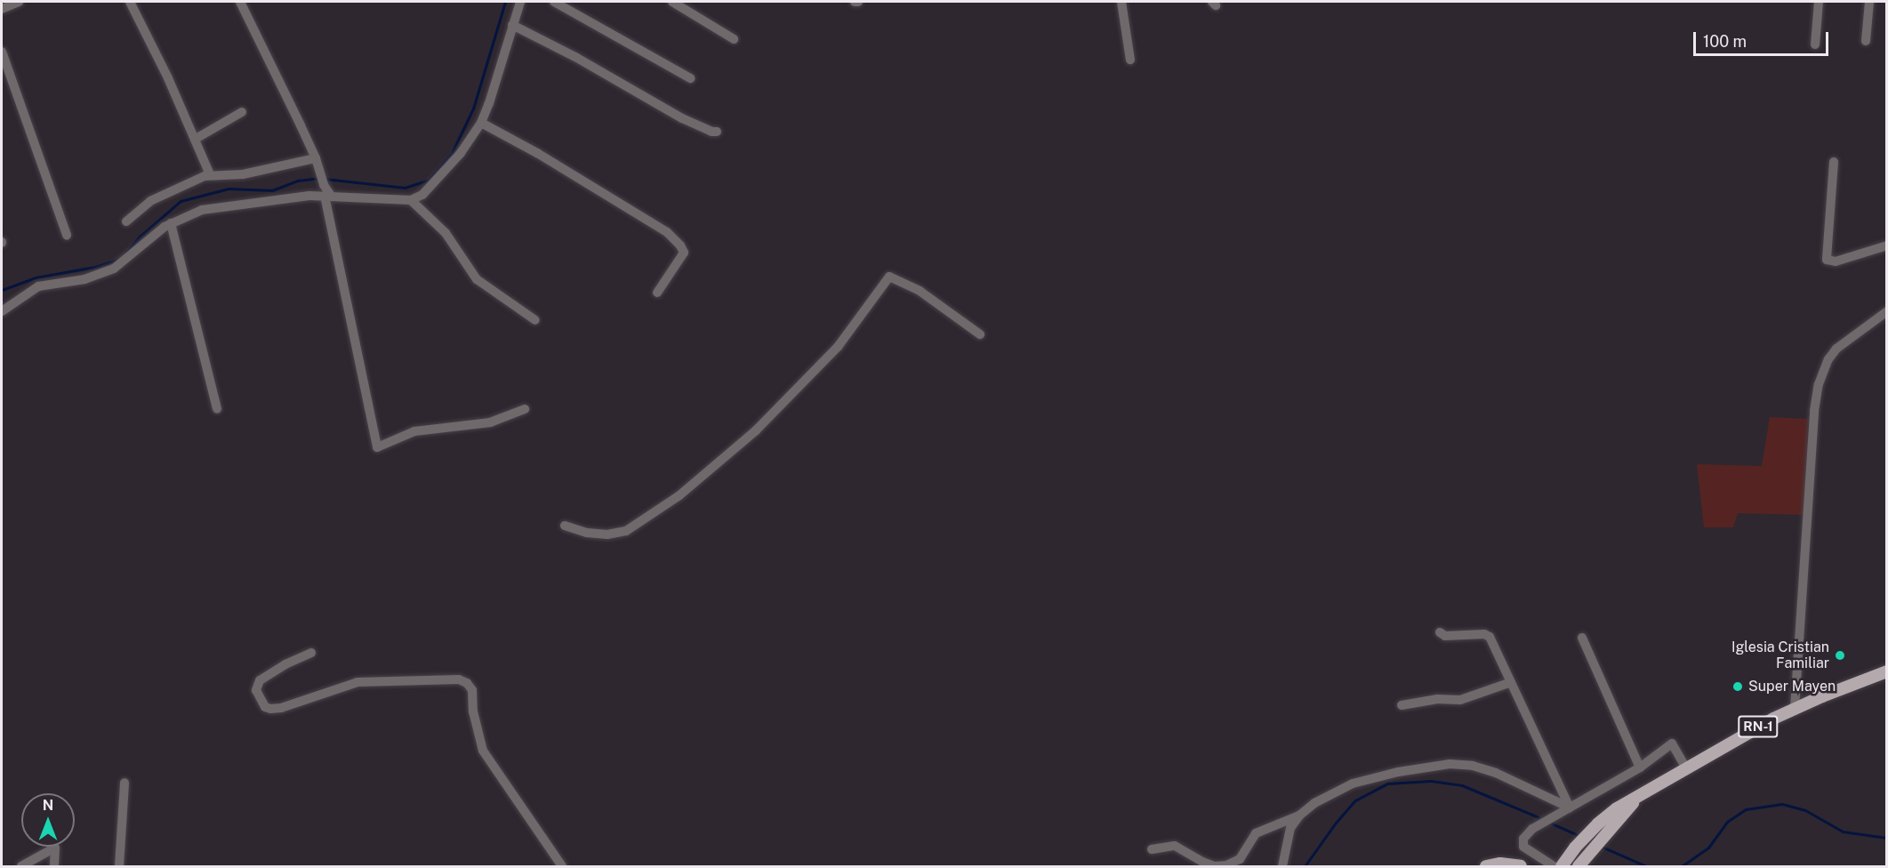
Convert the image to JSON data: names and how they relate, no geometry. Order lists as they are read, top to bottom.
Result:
{
  "streets": {
    "main road": ["RN-1"]
  },
  "places": ["Iglesia Cristian Familiar", "Super Mayen"],
  "scale_bar": "100 m",
  "north": "top"
}
